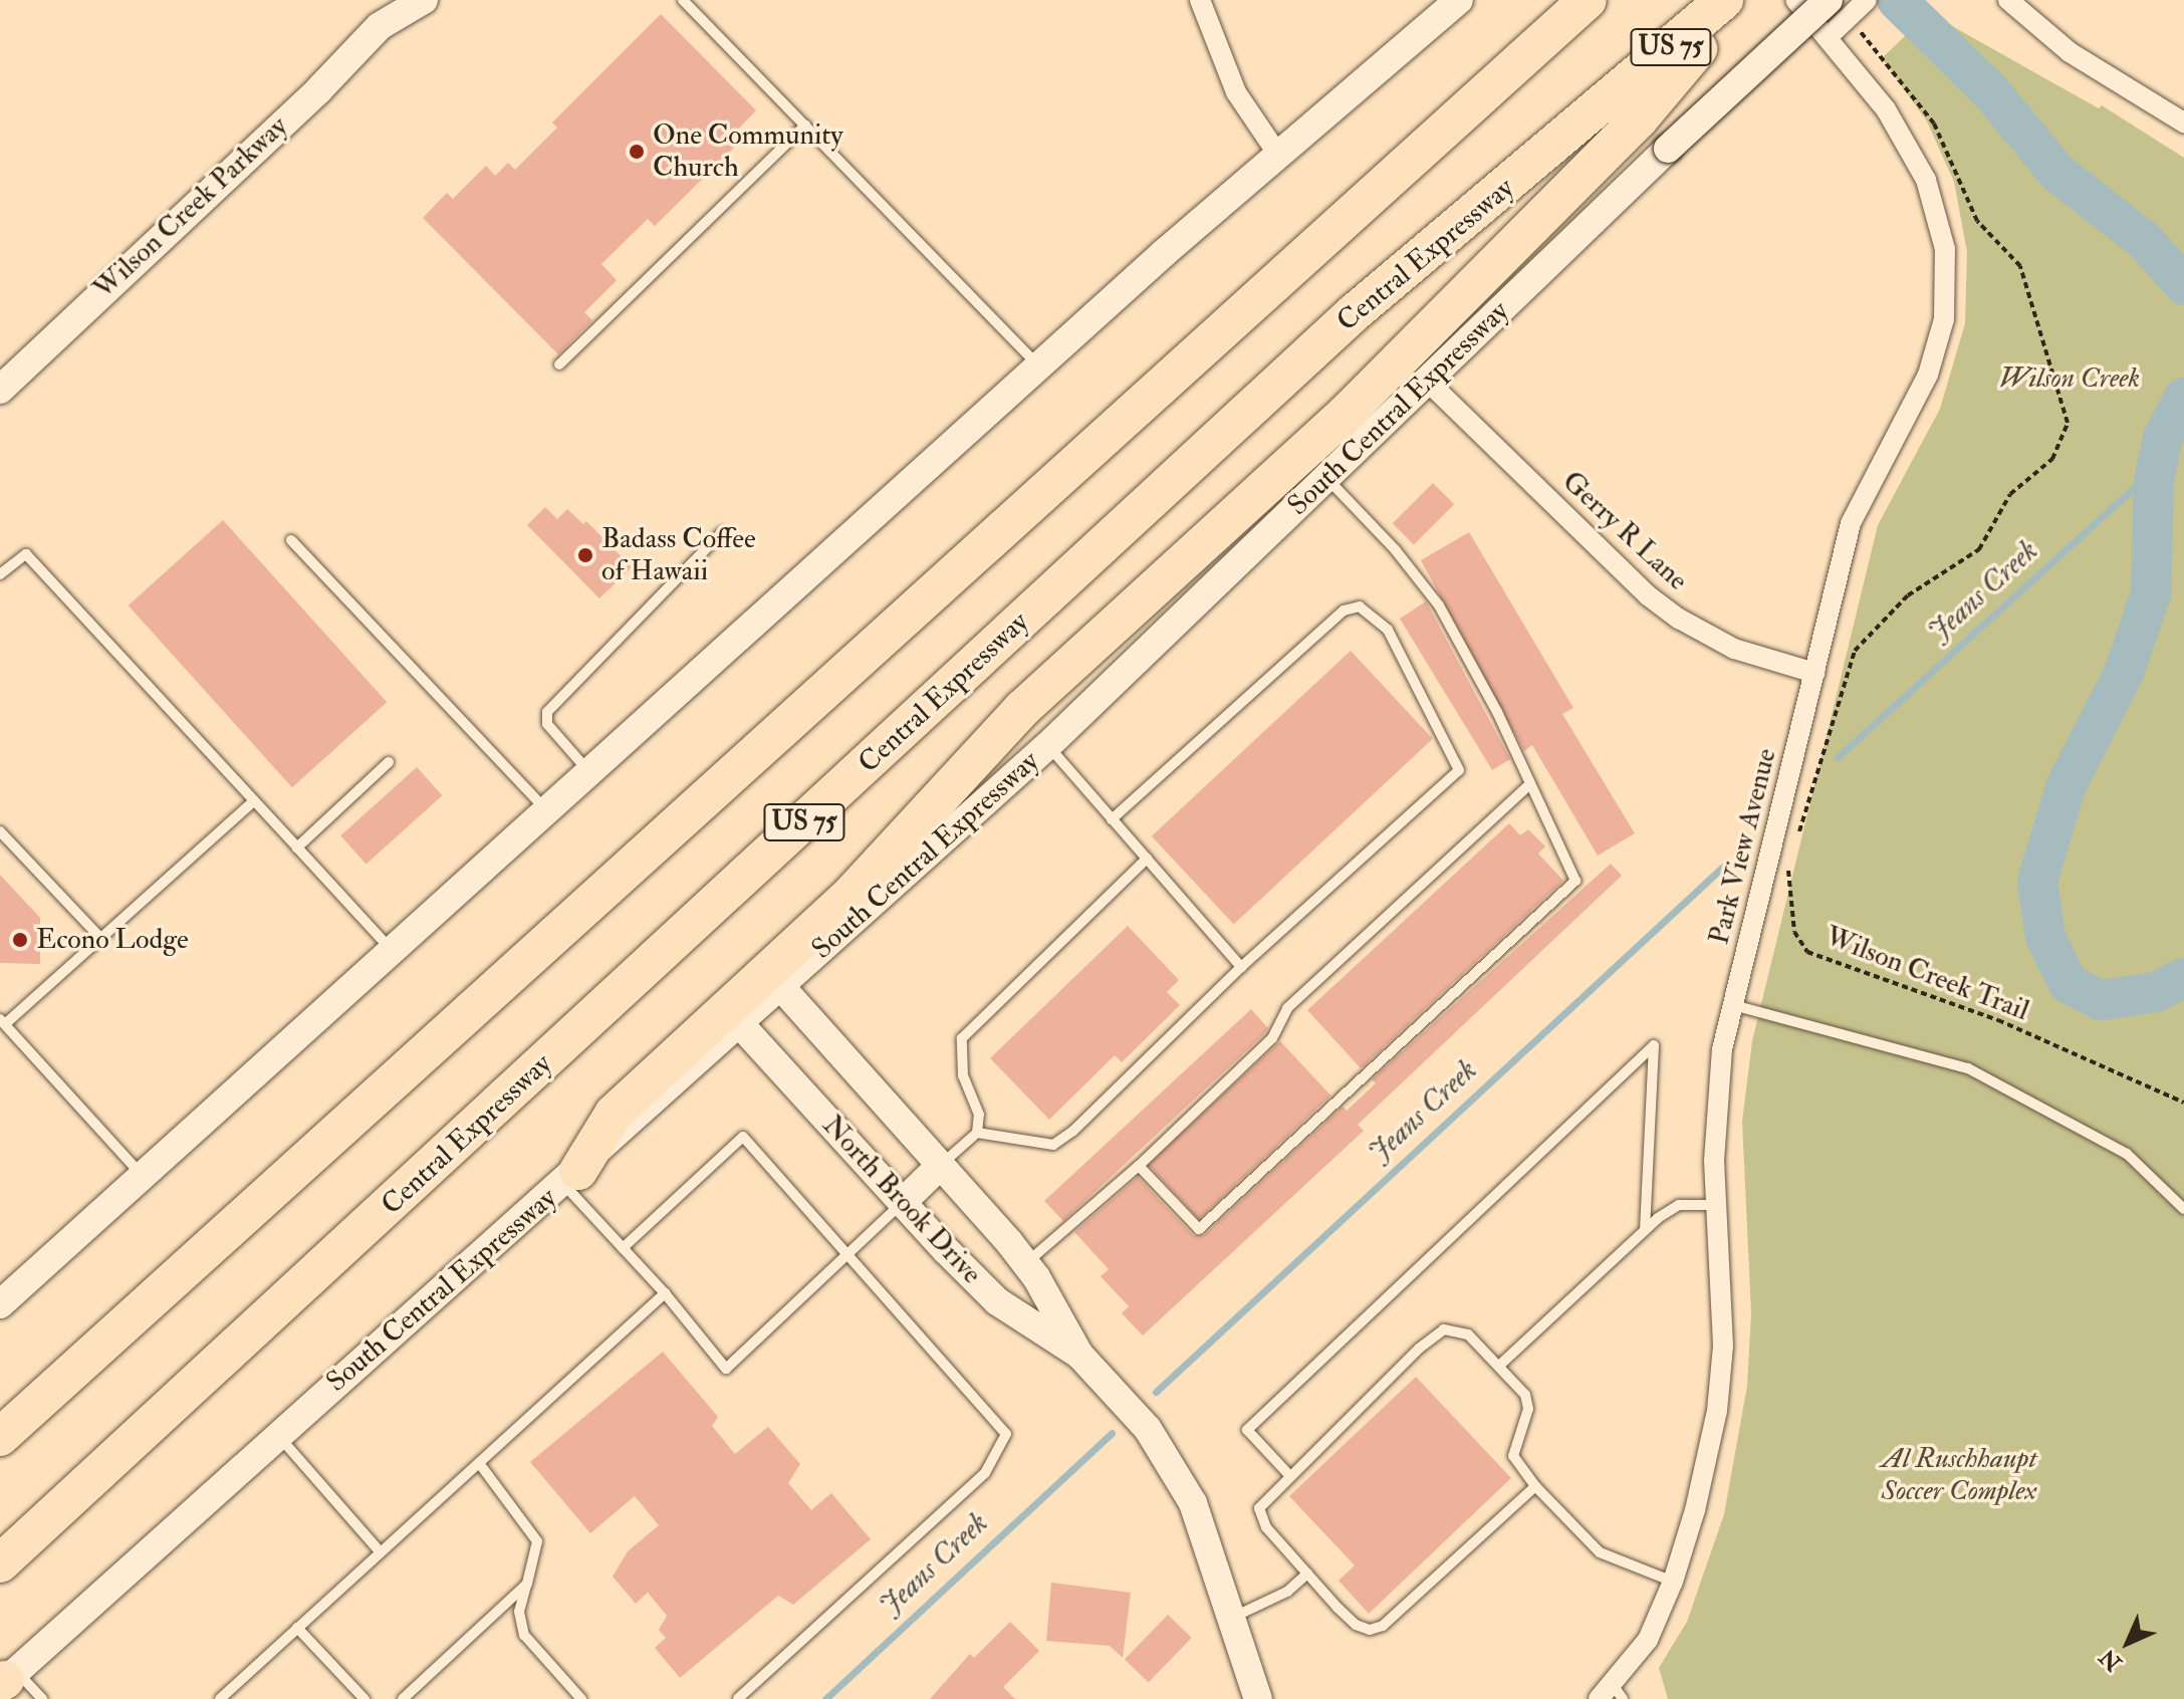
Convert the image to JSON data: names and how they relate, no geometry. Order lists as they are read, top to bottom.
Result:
{
  "streets": {
    "highway": ["US 75", "Central Expressway"],
    "main road": ["Wilson Creek Parkway", "South Central Expressway", "North Brook Drive"],
    "street": ["Gerry R Lane", "Park View Avenue"],
    "path": ["Wilson Creek Trail"]
  },
  "crossings": [
    ["South Central Expressway", "Gerry R Lane"],
    ["South Central Expressway", "North Brook Drive"],
    ["Gerry R Lane", "Park View Avenue"]
  ],
  "water": ["Jeans Creek"],
  "parks": ["Wilson Creek", "Al Ruschhaupt Soccer Complex"],
  "places": ["One Community Church", "Badass Coffee of Hawaii", "Econo Lodge"],
  "north": "bottom left"
}
